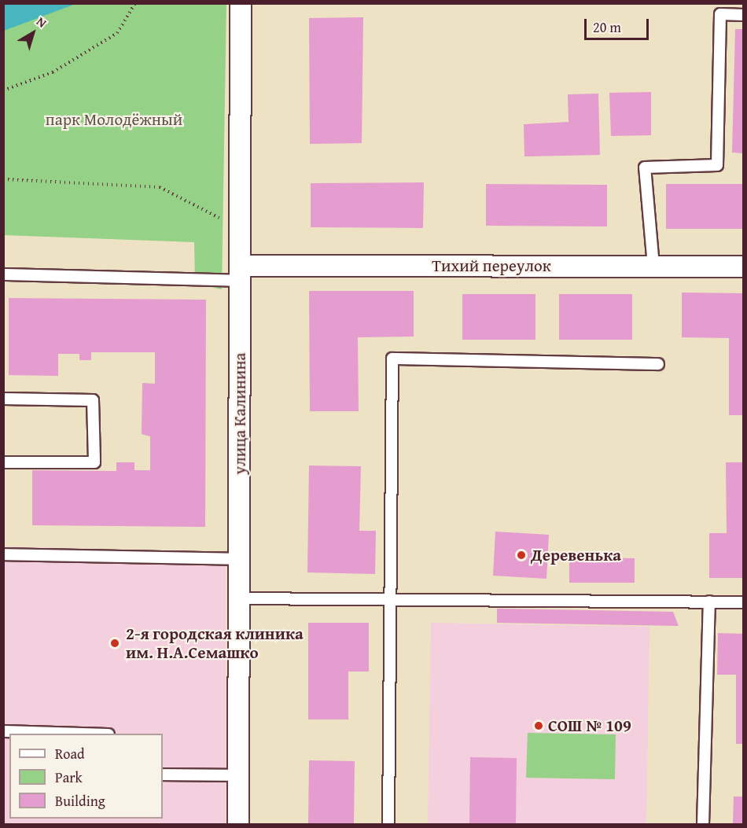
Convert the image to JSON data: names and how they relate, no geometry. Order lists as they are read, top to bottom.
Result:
{
  "streets": {
    "street": ["Тихий переулок", "улица Калинина"]
  },
  "crossings": [
    ["Тихий переулок", "улица Калинина"]
  ],
  "parks": ["парк Молодёжный"],
  "places": ["Деревенька", "2-я городская клиника им. Н.А.Семашко", "СОШ № 109"],
  "legend": ["Road", "Park", "Building"],
  "scale_bar": "20 m",
  "north": "top right"
}
